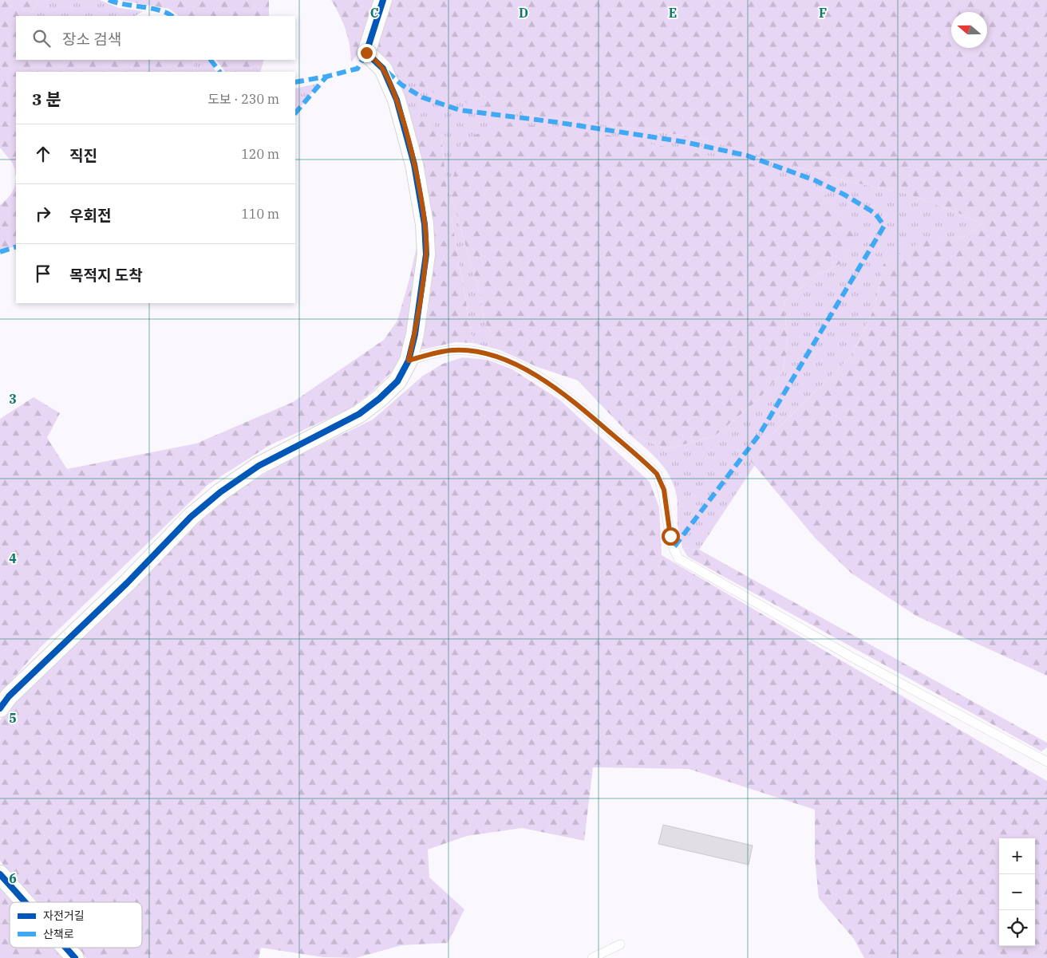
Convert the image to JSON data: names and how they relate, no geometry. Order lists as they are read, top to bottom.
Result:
{
  "legend": ["자전거길", "산책로"],
  "north": "left",
  "page": {
    "search": "장소 검색",
    "heading": ["3 분", "도보 · 230 m"],
    "list": [
      ["직진", "120 m"],
      ["우회전", "110 m"],
      "목적지 도착"
    ],
    "map_buttons": ["+", "−"]
  },
  "grid": {
    "columns": [
      "C",
      "D",
      "E",
      "F"
    ],
    "rows": [
      "3",
      "4",
      "5",
      "6"
    ]
  }
}
